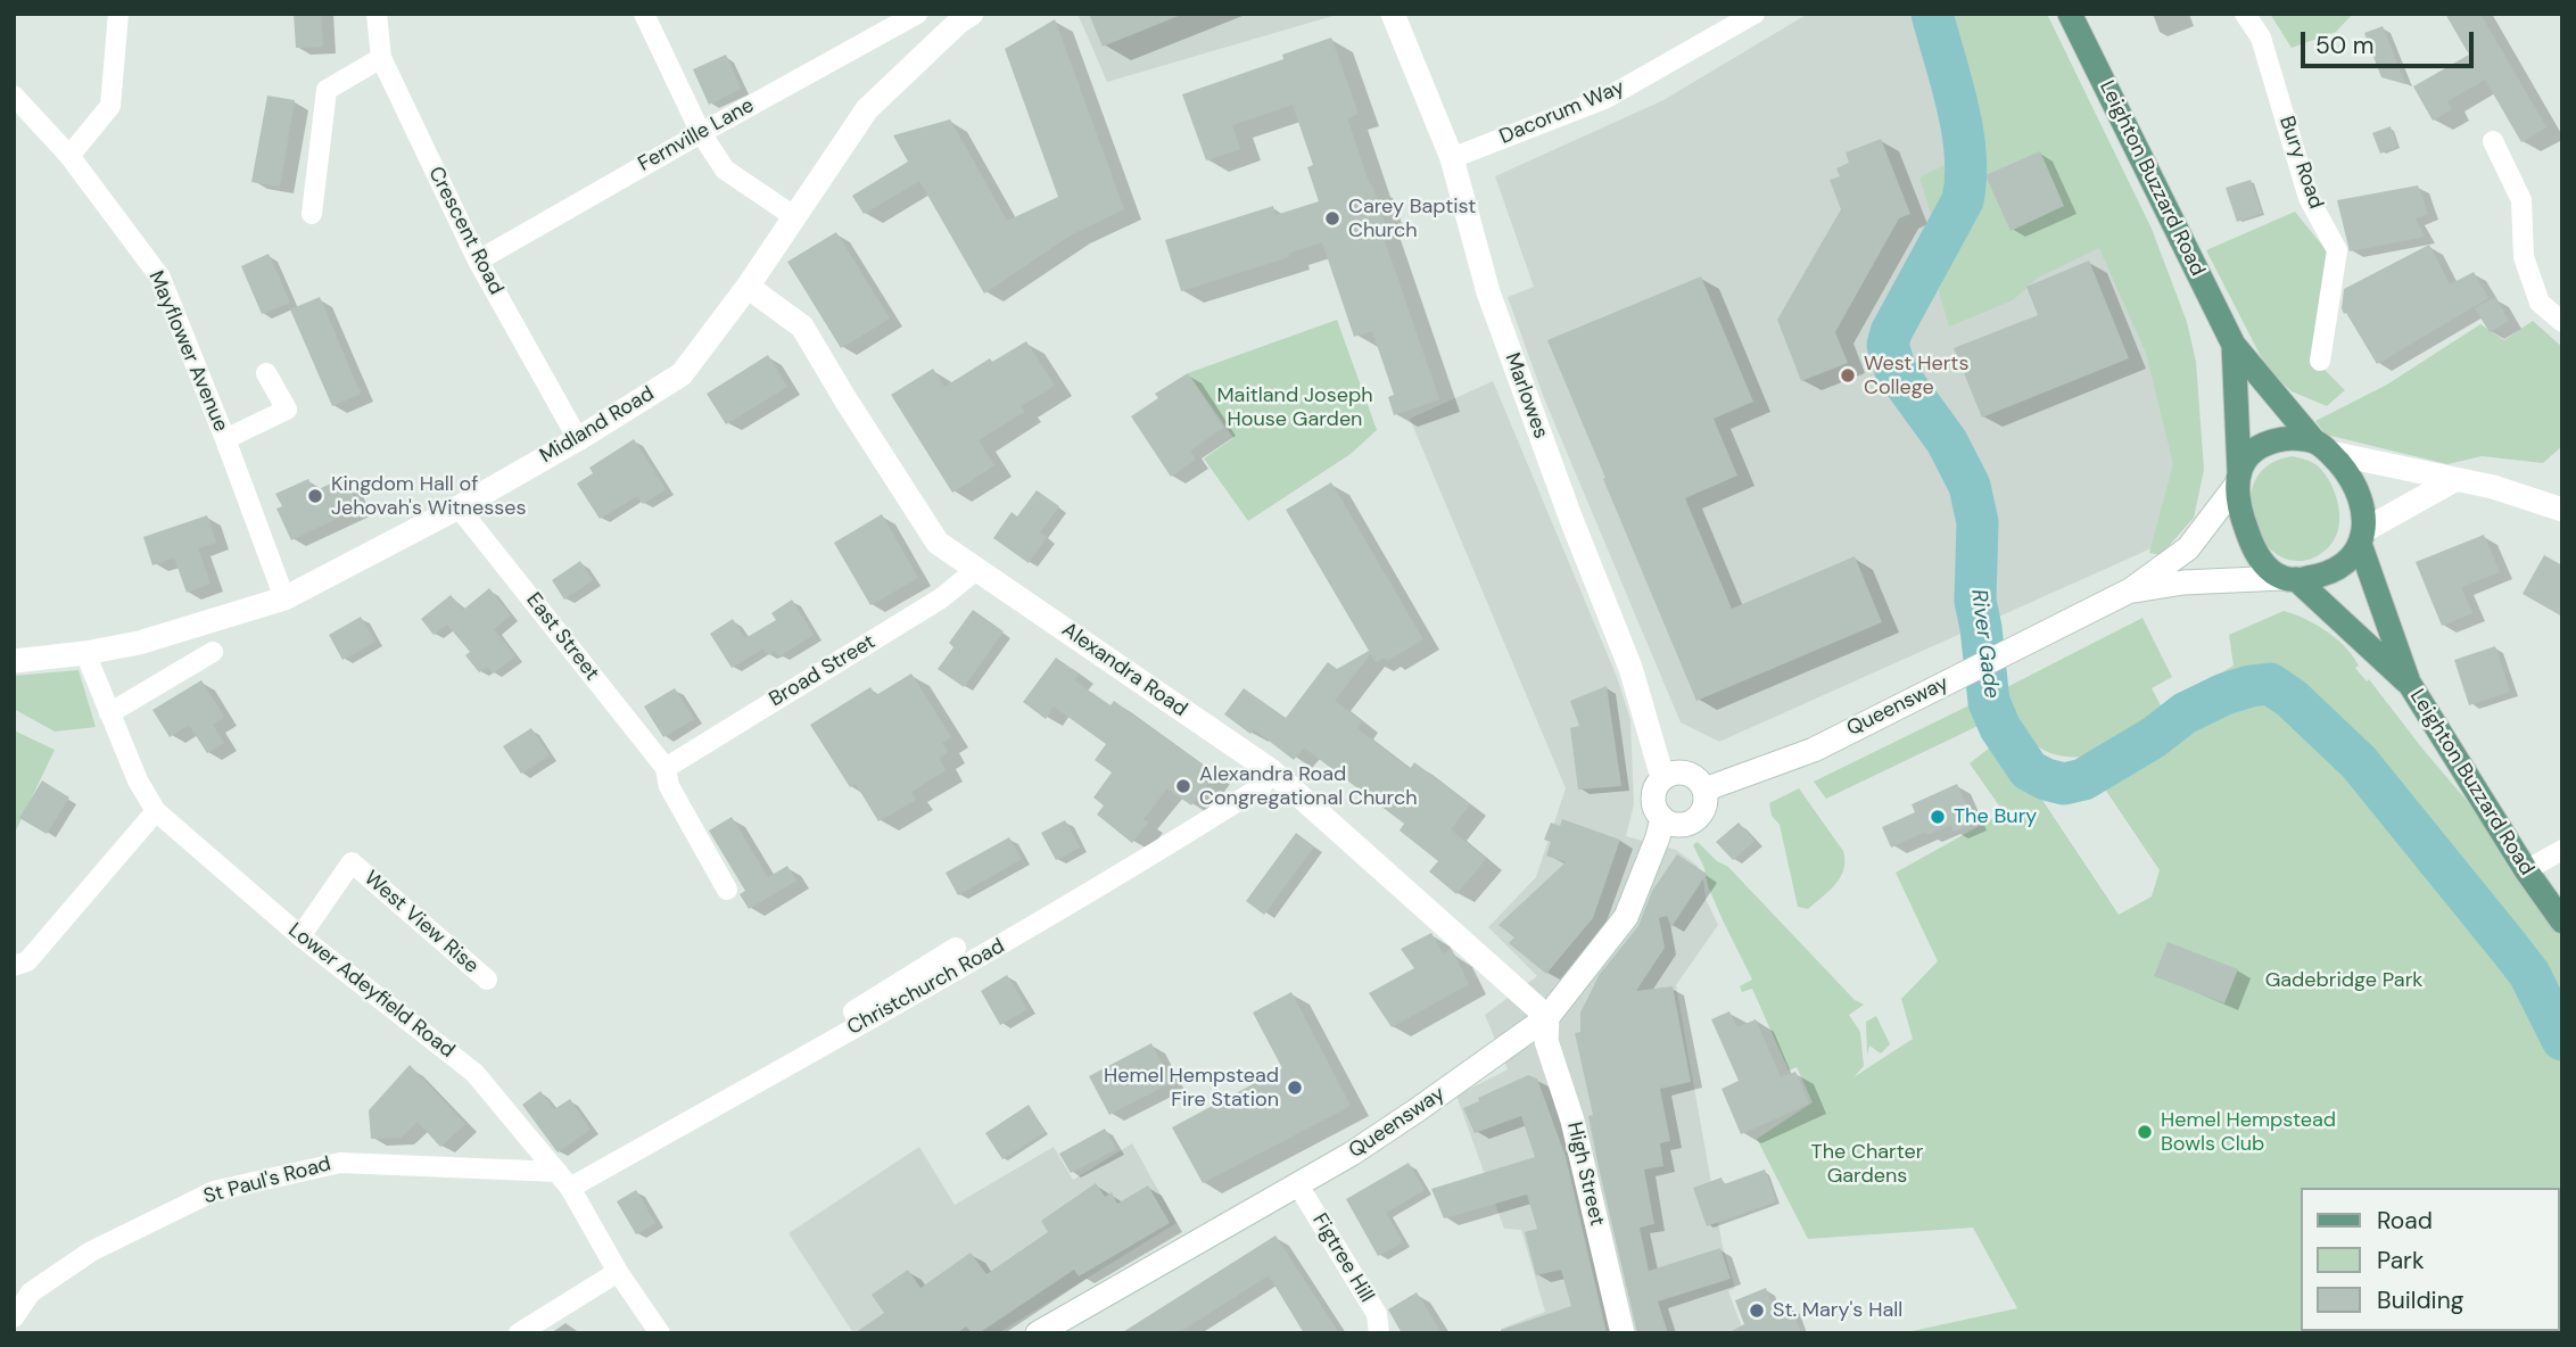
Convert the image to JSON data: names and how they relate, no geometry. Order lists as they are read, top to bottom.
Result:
{
  "streets": {
    "main road": ["Leighton Buzzard Road"],
    "street": [
      "Dacorum Way",
      "Fernville Lane",
      "Bury Road",
      "Crescent Road",
      "Mayflower Avenue",
      "Marlowes",
      "Midland Road",
      "East Street",
      "Alexandra Road",
      "Broad Street",
      "Queensway",
      "West View Rise",
      "Christchurch Road",
      "Lower Adeyfield Road",
      "High Street",
      "St Paul's Road",
      "Figtree Hill"
    ]
  },
  "crossings": [
    ["Dacorum Way", "Marlowes"],
    ["Fernville Lane", "Crescent Road"],
    ["Leighton Buzzard Road", "Queensway"],
    ["Crescent Road", "Midland Road"],
    ["Mayflower Avenue", "Midland Road"],
    ["Marlowes", "Queensway"],
    ["Midland Road", "East Street"],
    ["Midland Road", "Alexandra Road"],
    ["Midland Road", "Lower Adeyfield Road"],
    ["East Street", "Broad Street"],
    ["Alexandra Road", "Broad Street"],
    ["Alexandra Road", "Queensway"],
    ["Alexandra Road", "Christchurch Road"],
    ["Alexandra Road", "High Street"],
    ["Queensway", "High Street"],
    ["Queensway", "Figtree Hill"],
    ["West View Rise", "Lower Adeyfield Road"],
    ["Christchurch Road", "Lower Adeyfield Road"],
    ["Christchurch Road", "St Paul's Road"],
    ["Lower Adeyfield Road", "St Paul's Road"]
  ],
  "water": ["River Gade"],
  "parks": ["Maitland Joseph House Garden", "Gadebridge Park", "The Charter Gardens"],
  "places": [
    "Carey Baptist Church",
    "West Herts College",
    "Kingdom Hall of Jehovah's Witnesses",
    "Alexandra Road Congregational Church",
    "The Bury",
    "Hemel Hempstead Fire Station",
    "Hemel Hempstead Bowls Club",
    "St. Mary's Hall"
  ],
  "legend": ["Road", "Park", "Building"],
  "scale_bar": "50 m"
}
